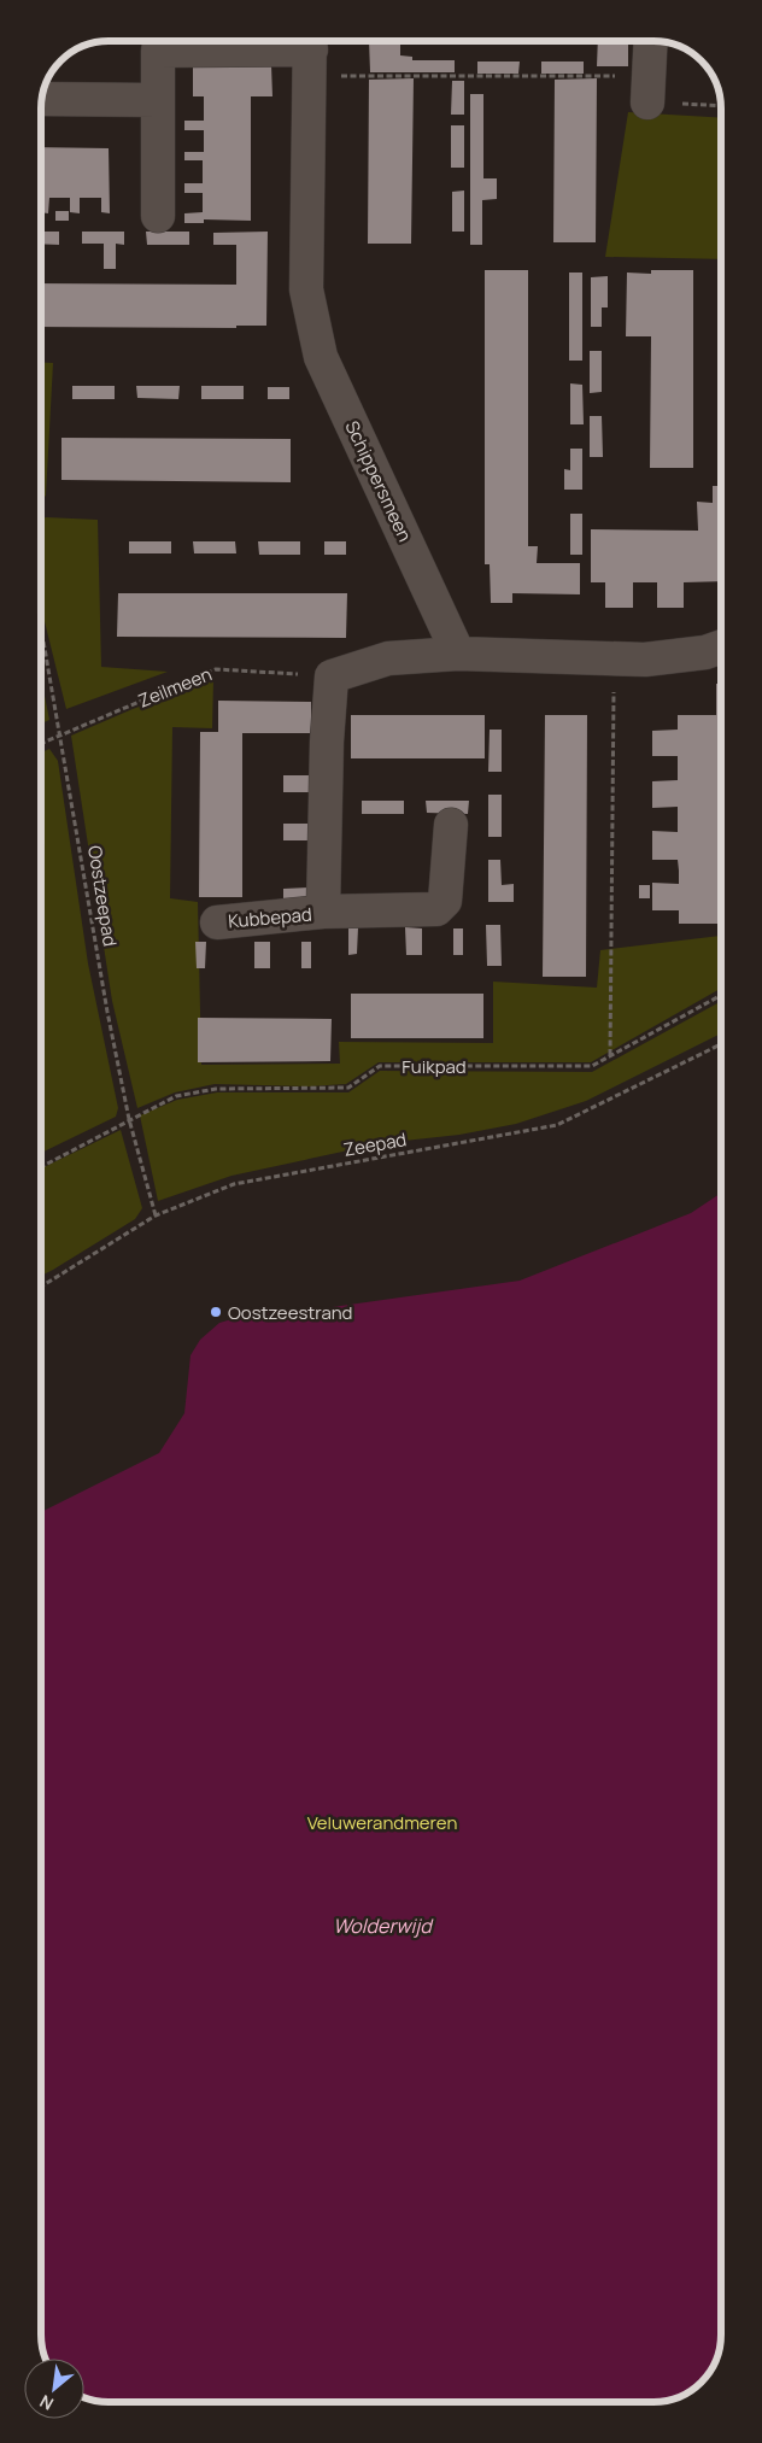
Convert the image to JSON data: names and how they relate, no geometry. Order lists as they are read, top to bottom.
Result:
{
  "streets": {
    "street": ["Schippersmeen", "Kubbepad"],
    "path": [
      "Zeilmeen",
      "Oostzeepad",
      "Fuikpad",
      "Zeepad"
    ]
  },
  "crossings": [
    ["Zeilmeen", "Oostzeepad"],
    ["Oostzeepad", "Fuikpad"],
    ["Oostzeepad", "Zeepad"]
  ],
  "water": ["Wolderwijd"],
  "parks": ["Veluwerandmeren"],
  "places": ["Oostzeestrand"],
  "north": "bottom left"
}
